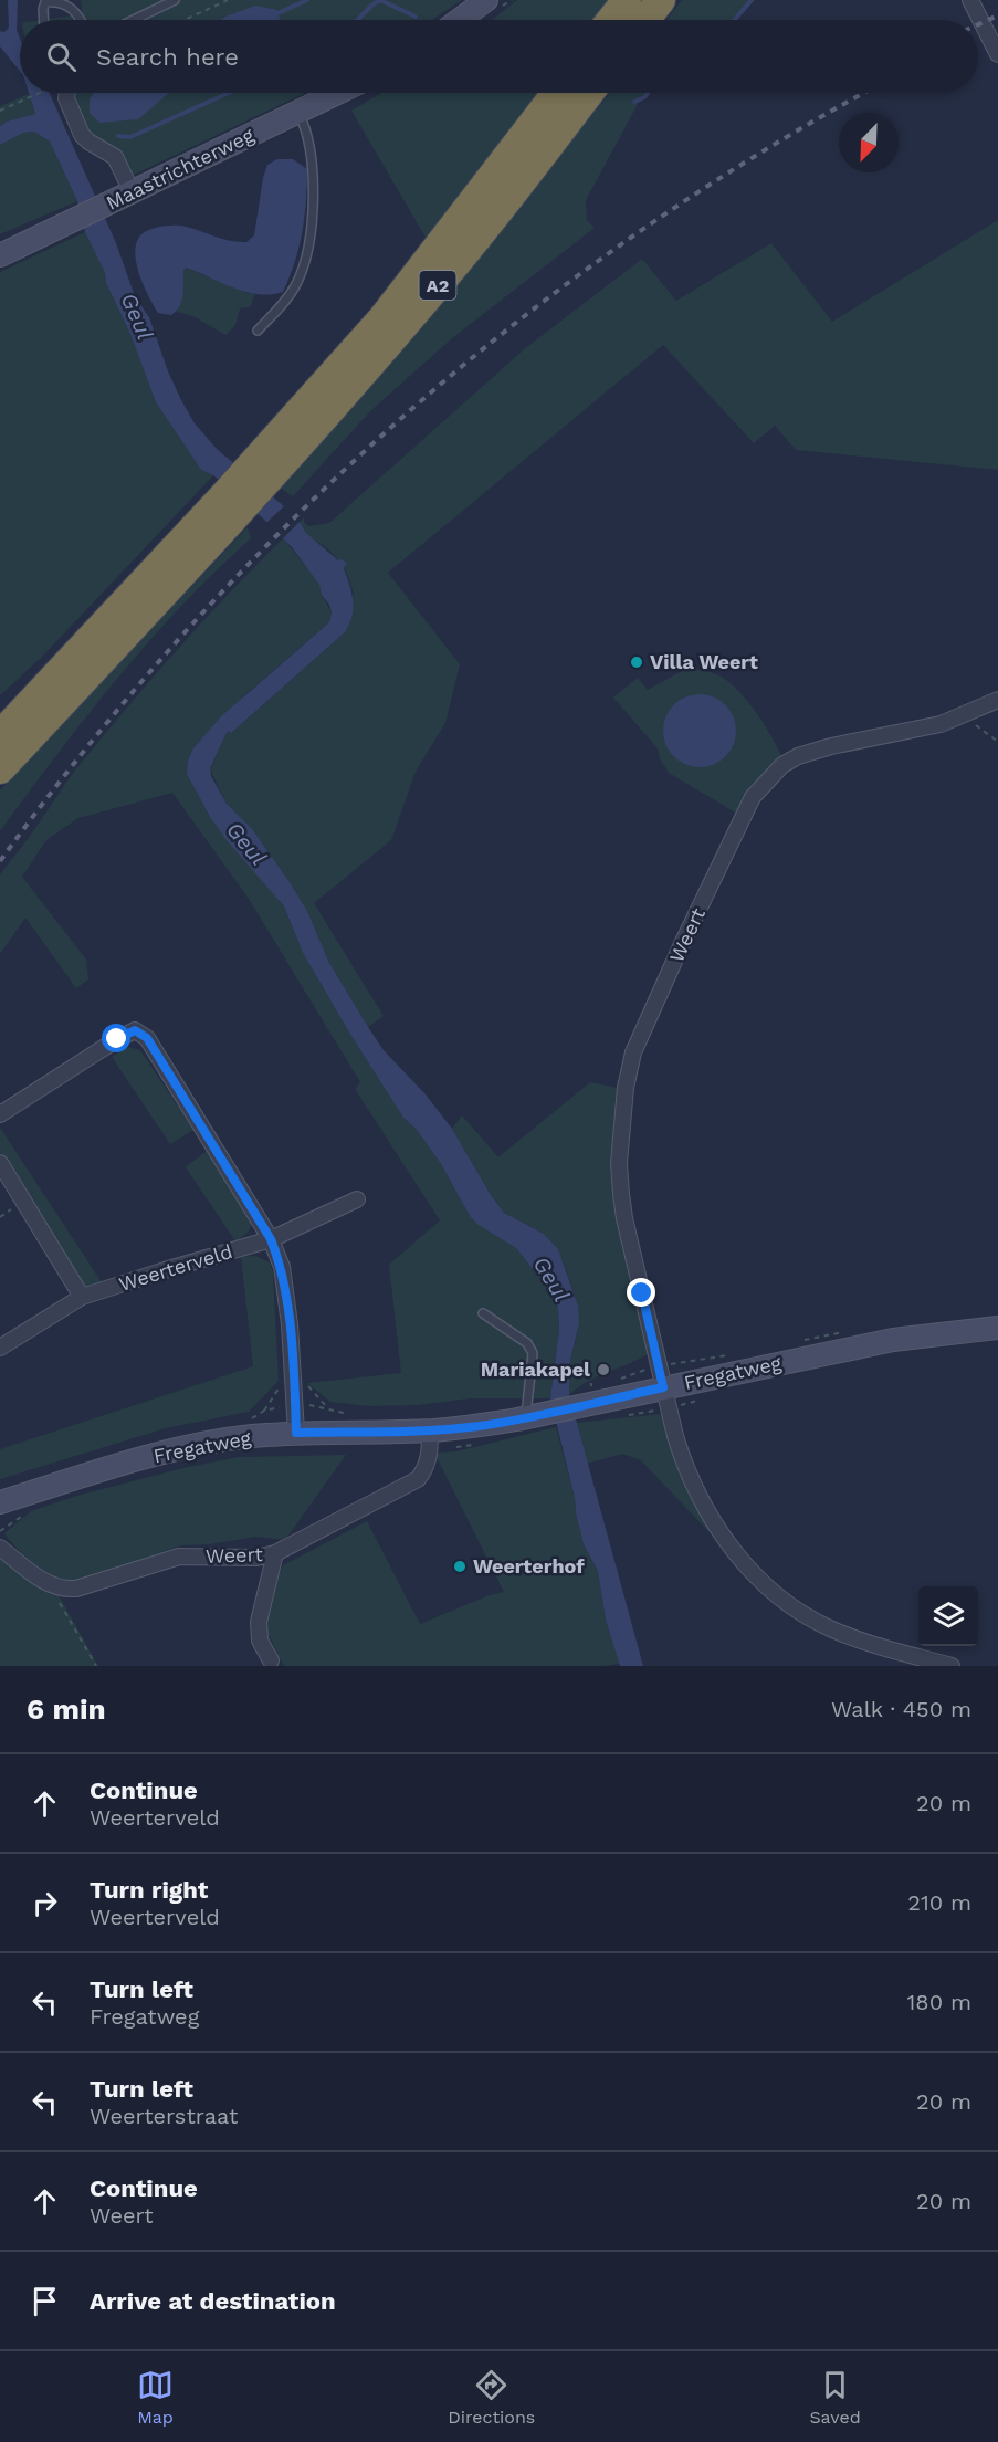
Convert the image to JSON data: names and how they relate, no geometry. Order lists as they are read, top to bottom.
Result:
{
  "streets": {
    "highway": ["A2"],
    "street": [
      "Maastrichterweg",
      "Weert",
      "Weerterveld",
      "Fregatweg"
    ]
  },
  "crossings": [
    ["Weert", "Fregatweg"]
  ],
  "water": ["Geul"],
  "places": ["Villa Weert", "Mariakapel", "Weerterhof"],
  "north": "bottom left",
  "page": {
    "search": "Search here",
    "heading": ["6 min", "Walk · 450 m"],
    "list": [
      ["Continue", "Weerterveld", "20 m"],
      ["Turn right", "Weerterveld", "210 m"],
      ["Turn left", "Fregatweg", "180 m"],
      ["Turn left", "Weerterstraat", "20 m"],
      ["Continue", "Weert", "20 m"],
      "Arrive at destination"
    ],
    "nav": ["Map", "Directions", "Saved"]
  }
}
